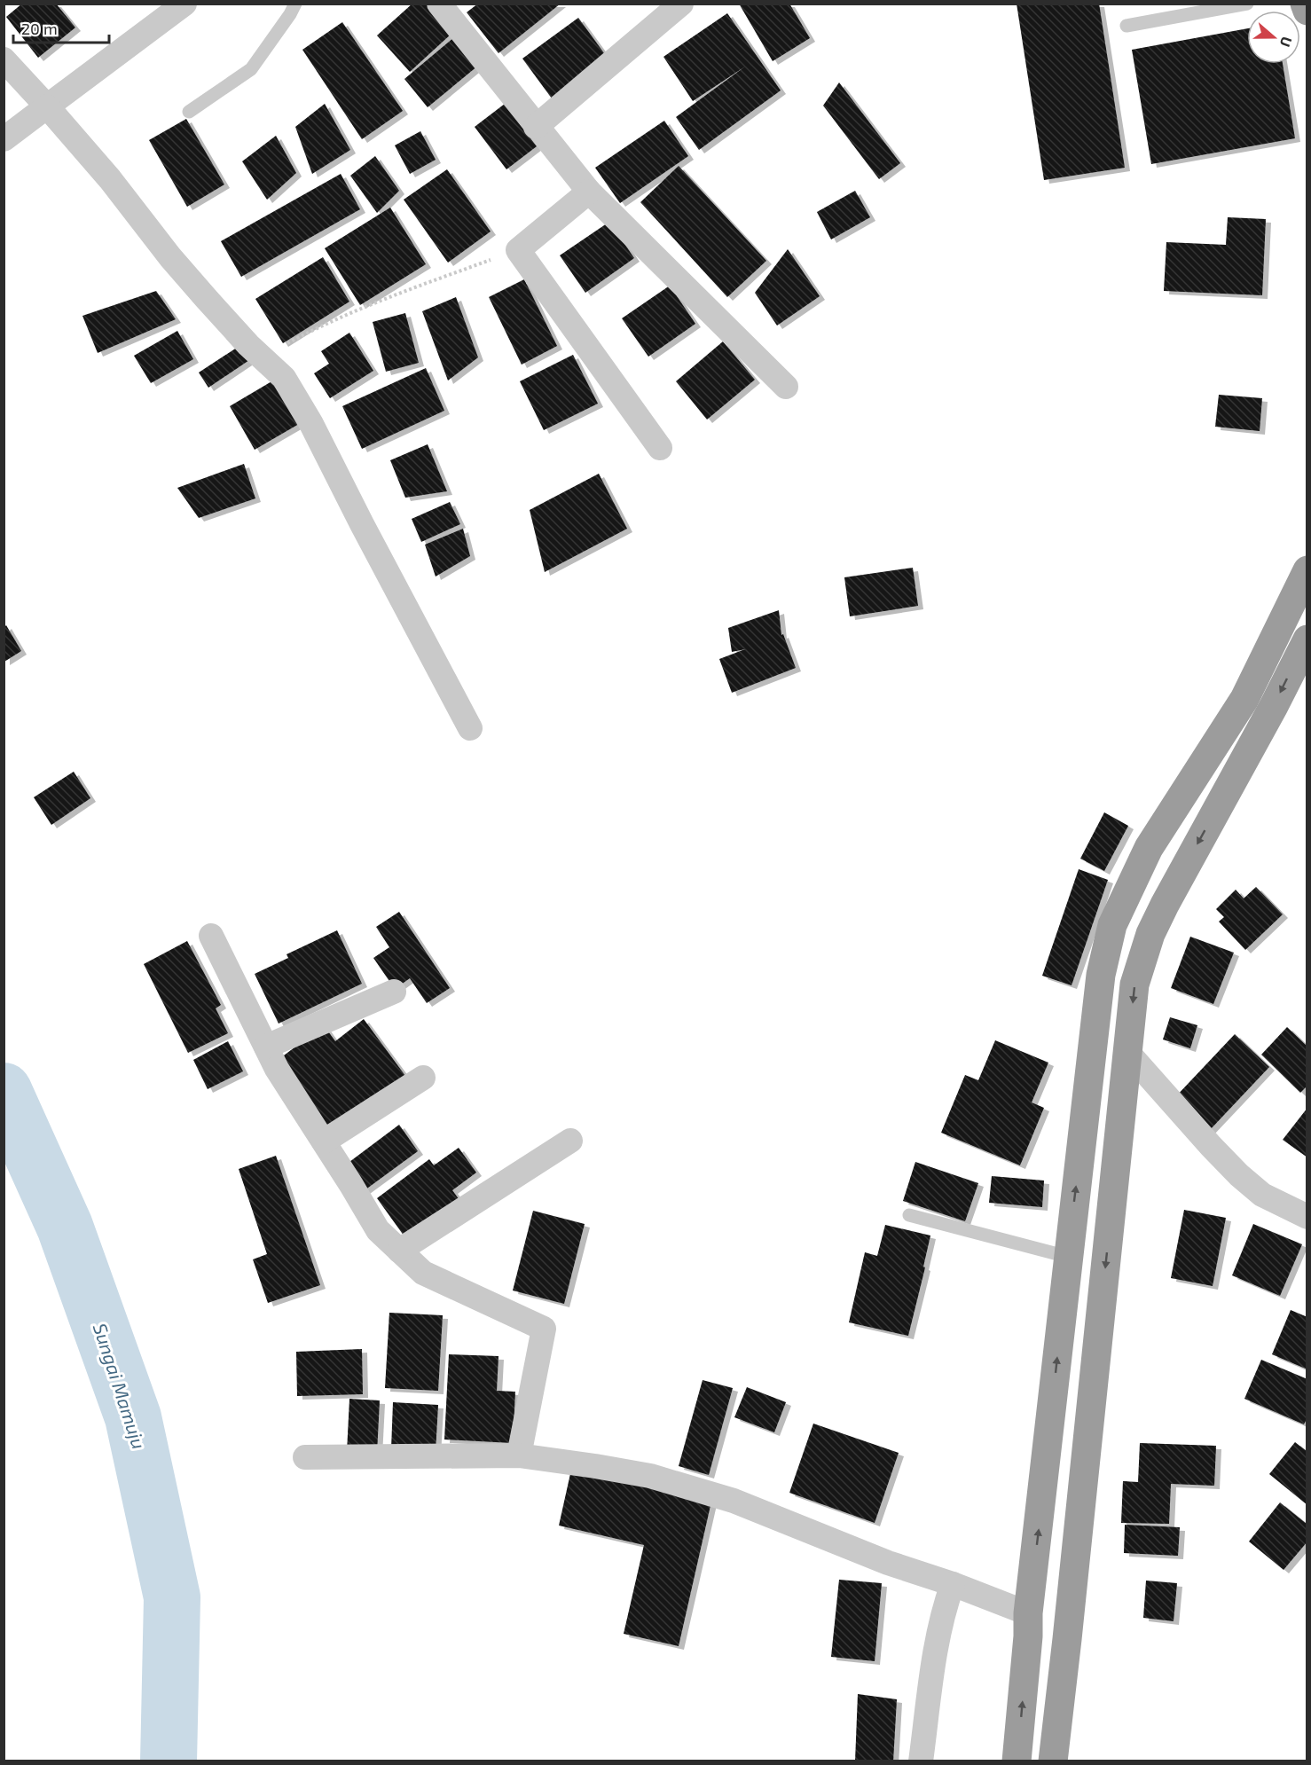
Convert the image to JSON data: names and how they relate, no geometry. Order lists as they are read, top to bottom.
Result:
{
  "water": ["Sungai Mamuju"],
  "scale_bar": "20 m",
  "north": "right"
}
